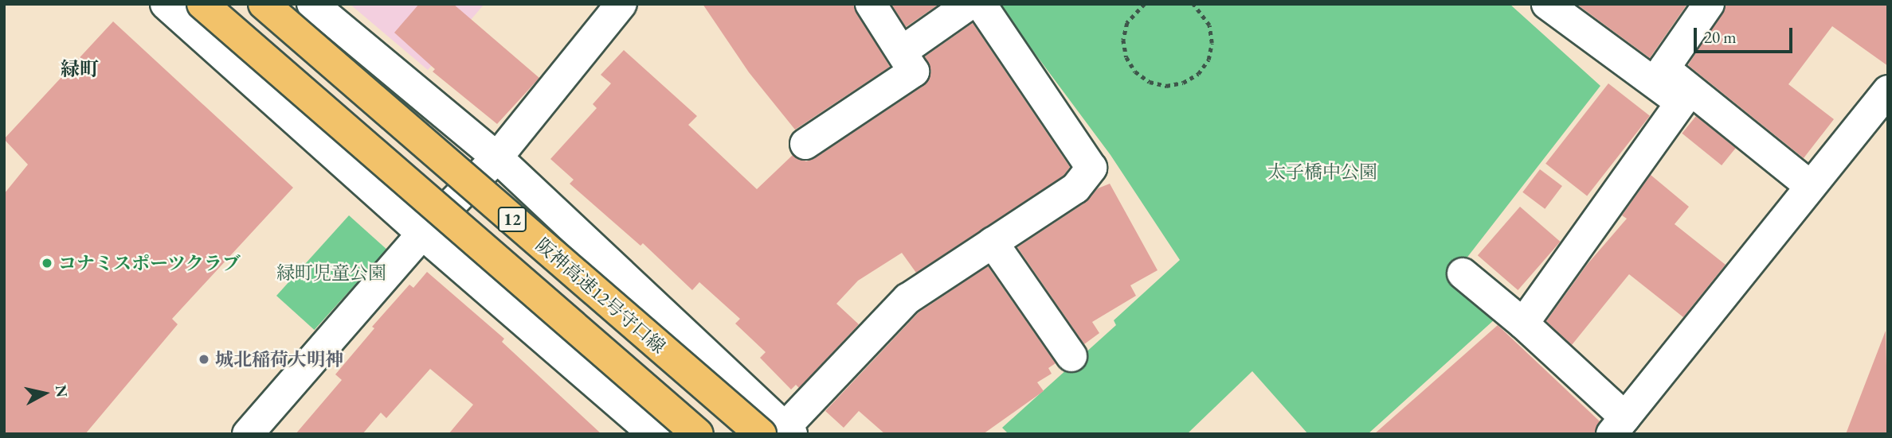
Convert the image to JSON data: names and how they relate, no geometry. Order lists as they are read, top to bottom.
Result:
{
  "streets": {
    "highway": ["12", "阪神高速12号守口線"]
  },
  "districts": ["緑町"],
  "parks": ["太子橋中公園", "緑町児童公園"],
  "places": ["コナミスポーツクラブ", "城北稲荷大明神"],
  "scale_bar": "20 m",
  "north": "right"
}
